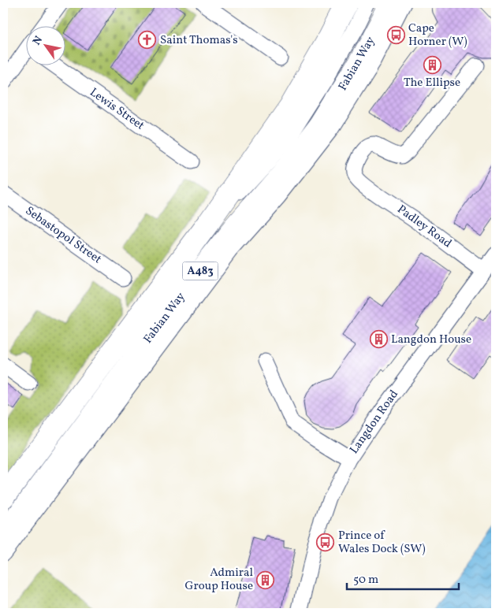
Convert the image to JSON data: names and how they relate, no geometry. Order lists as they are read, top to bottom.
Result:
{
  "streets": {
    "highway": ["Fabian Way", "A483"],
    "street": [
      "Lewis Street",
      "Padley Road",
      "Sebastopol Street",
      "Langdon Road"
    ]
  },
  "crossings": [
    ["Padley Road", "Langdon Road"]
  ],
  "places": {
    "bus stop": ["Cape Horner (W)", "Prince of Wales Dock (SW)"],
    "church": ["Saint Thomas's"],
    "building": ["The Ellipse", "Langdon House", "Admiral Group House"]
  },
  "scale_bar": "50 m",
  "north": "top left"
}
